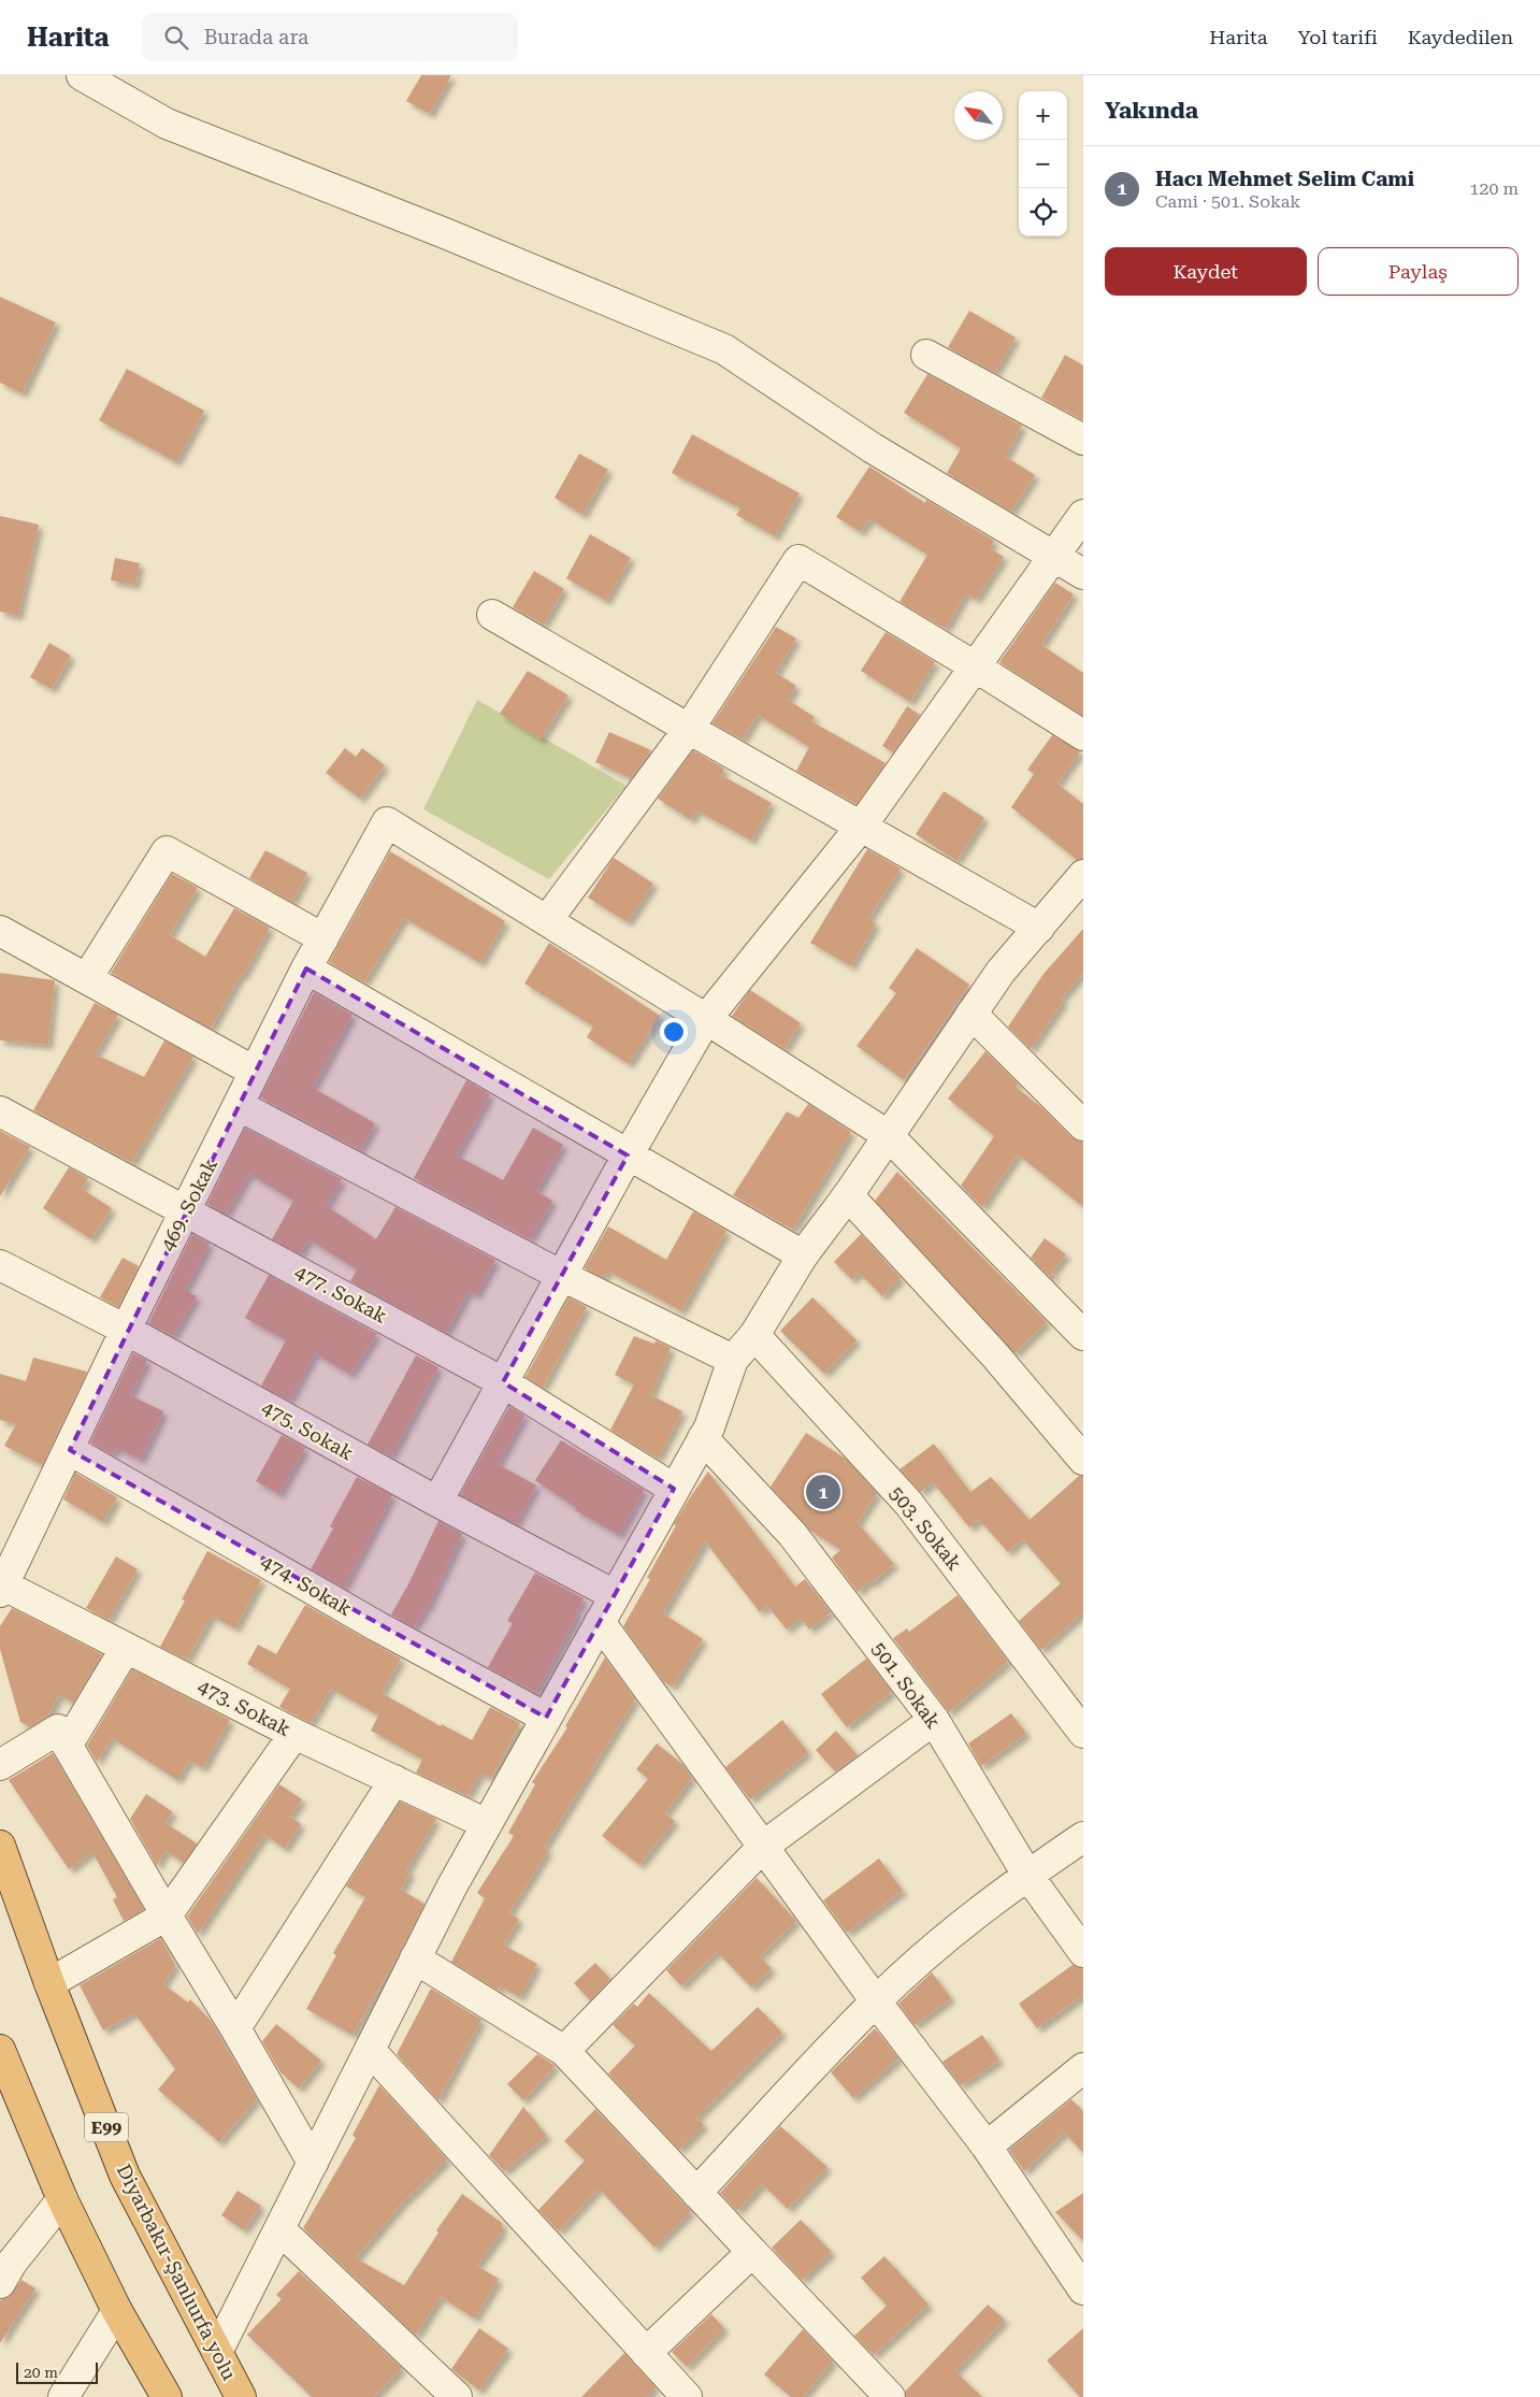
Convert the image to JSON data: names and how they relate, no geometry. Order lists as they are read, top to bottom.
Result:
{
  "streets": {
    "highway": ["E99", "Diyarbakır-Şanlıurfa yolu"],
    "street": [
      "469. Sokak",
      "477. Sokak",
      "475. Sokak",
      "503. Sokak",
      "474. Sokak",
      "501. Sokak",
      "473. Sokak"
    ]
  },
  "crossings": [
    ["469. Sokak", "477. Sokak"],
    ["469. Sokak", "475. Sokak"],
    ["469. Sokak", "474. Sokak"],
    ["469. Sokak", "473. Sokak"]
  ],
  "scale_bar": "20 m",
  "north": "top left",
  "page": {
    "header": "Harita",
    "search": "Burada ara",
    "nav": ["Harita", "Yol tarifi", "Kaydedilen"],
    "heading": "Yakında",
    "map_buttons": ["+", "−"],
    "list": [
      {
        "mark": "1",
        "name": "Hacı Mehmet Selim Cami",
        "note": "Cami · 501. Sokak",
        "value": "120 m"
      }
    ],
    "buttons": ["Kaydet", "Paylaş"],
    "pins": "1",
    "scale": "20 m"
  }
}
